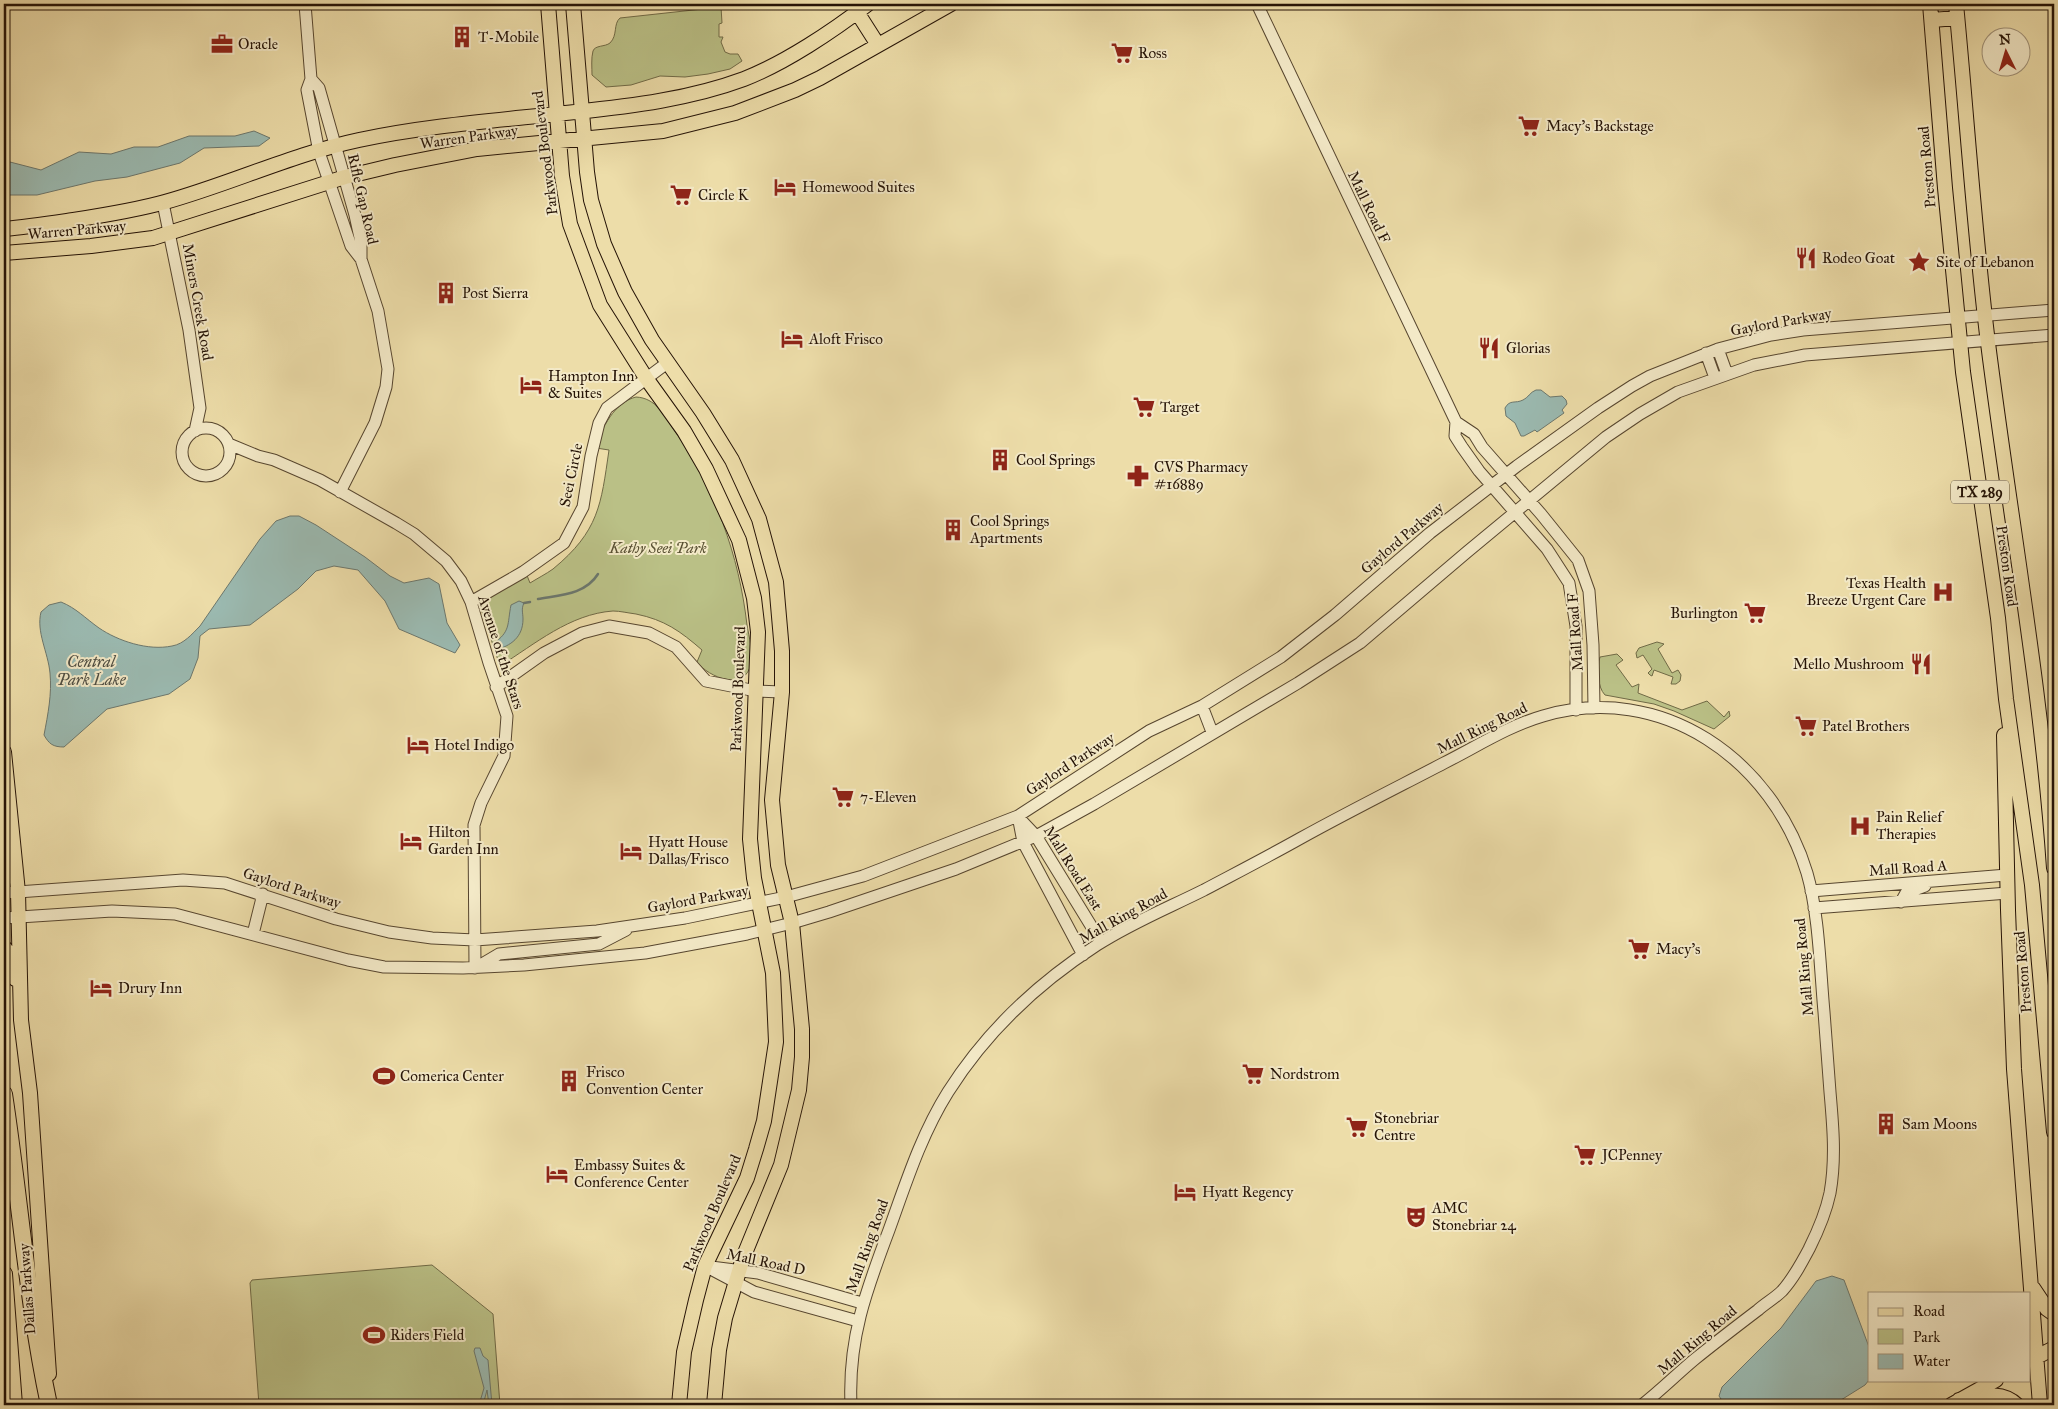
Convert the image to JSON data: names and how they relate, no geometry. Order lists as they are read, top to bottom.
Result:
{
  "streets": {
    "main road": [
      "Warren Parkway",
      "Parkwood Boulevard",
      "Preston Road",
      "TX 289",
      "Dallas Parkway"
    ],
    "street": [
      "Rifle Gap Road",
      "Mall Road F",
      "Miners Creek Road",
      "Gaylord Parkway",
      "Seei Circle",
      "Avenue of the Stars",
      "Mall Ring Road",
      "Mall Road East",
      "Mall Road A",
      "Mall Road D"
    ]
  },
  "crossings": [
    ["Warren Parkway", "Parkwood Boulevard"],
    ["Warren Parkway", "Rifle Gap Road"],
    ["Warren Parkway", "Miners Creek Road"],
    ["Parkwood Boulevard", "Gaylord Parkway"],
    ["Parkwood Boulevard", "Seei Circle"],
    ["Parkwood Boulevard", "Mall Road D"],
    ["Preston Road", "Gaylord Parkway"],
    ["Rifle Gap Road", "Avenue of the Stars"],
    ["Mall Road F", "Gaylord Parkway"],
    ["Mall Road F", "Mall Ring Road"],
    ["Miners Creek Road", "Avenue of the Stars"],
    ["Gaylord Parkway", "Avenue of the Stars"],
    ["Gaylord Parkway", "Mall Road East"],
    ["Gaylord Parkway", "Dallas Parkway"],
    ["Seei Circle", "Avenue of the Stars"],
    ["Mall Ring Road", "Mall Road East"],
    ["Mall Ring Road", "Mall Road A"],
    ["Mall Ring Road", "Mall Road D"]
  ],
  "water": ["Central Park Lake"],
  "parks": ["Kathy Seei Park"],
  "places": {
    "building": [
      "T-Mobile",
      "Post Sierra",
      "Cool Springs",
      "Cool Springs Apartments",
      "Frisco Convention Center",
      "Sam Moons"
    ],
    "office": ["Oracle"],
    "supermarket": [
      "Ross",
      "Macy's Backstage",
      "Circle K",
      "Target",
      "Burlington",
      "Patel Brothers",
      "7-Eleven",
      "Macy's",
      "Nordstrom",
      "Stonebriar Centre",
      "JCPenney"
    ],
    "hotel": [
      "Homewood Suites",
      "Aloft Frisco",
      "Hampton Inn & Suites",
      "Hotel Indigo",
      "Hilton Garden Inn",
      "Hyatt House Dallas/Frisco",
      "Drury Inn",
      "Embassy Suites & Conference Center",
      "Hyatt Regency"
    ],
    "restaurant": ["Rodeo Goat", "Glorias", "Mello Mushroom"],
    "place": ["Site of Lebanon"],
    "pharmacy": ["CVS Pharmacy #16889"],
    "hospital": ["Texas Health Breeze Urgent Care", "Pain Relief Therapies"],
    "sports": ["Comerica Center", "Riders Field"],
    "theatre": ["AMC Stonebriar 24"]
  },
  "legend": ["Road", "Park", "Water"],
  "north": "top"
}
